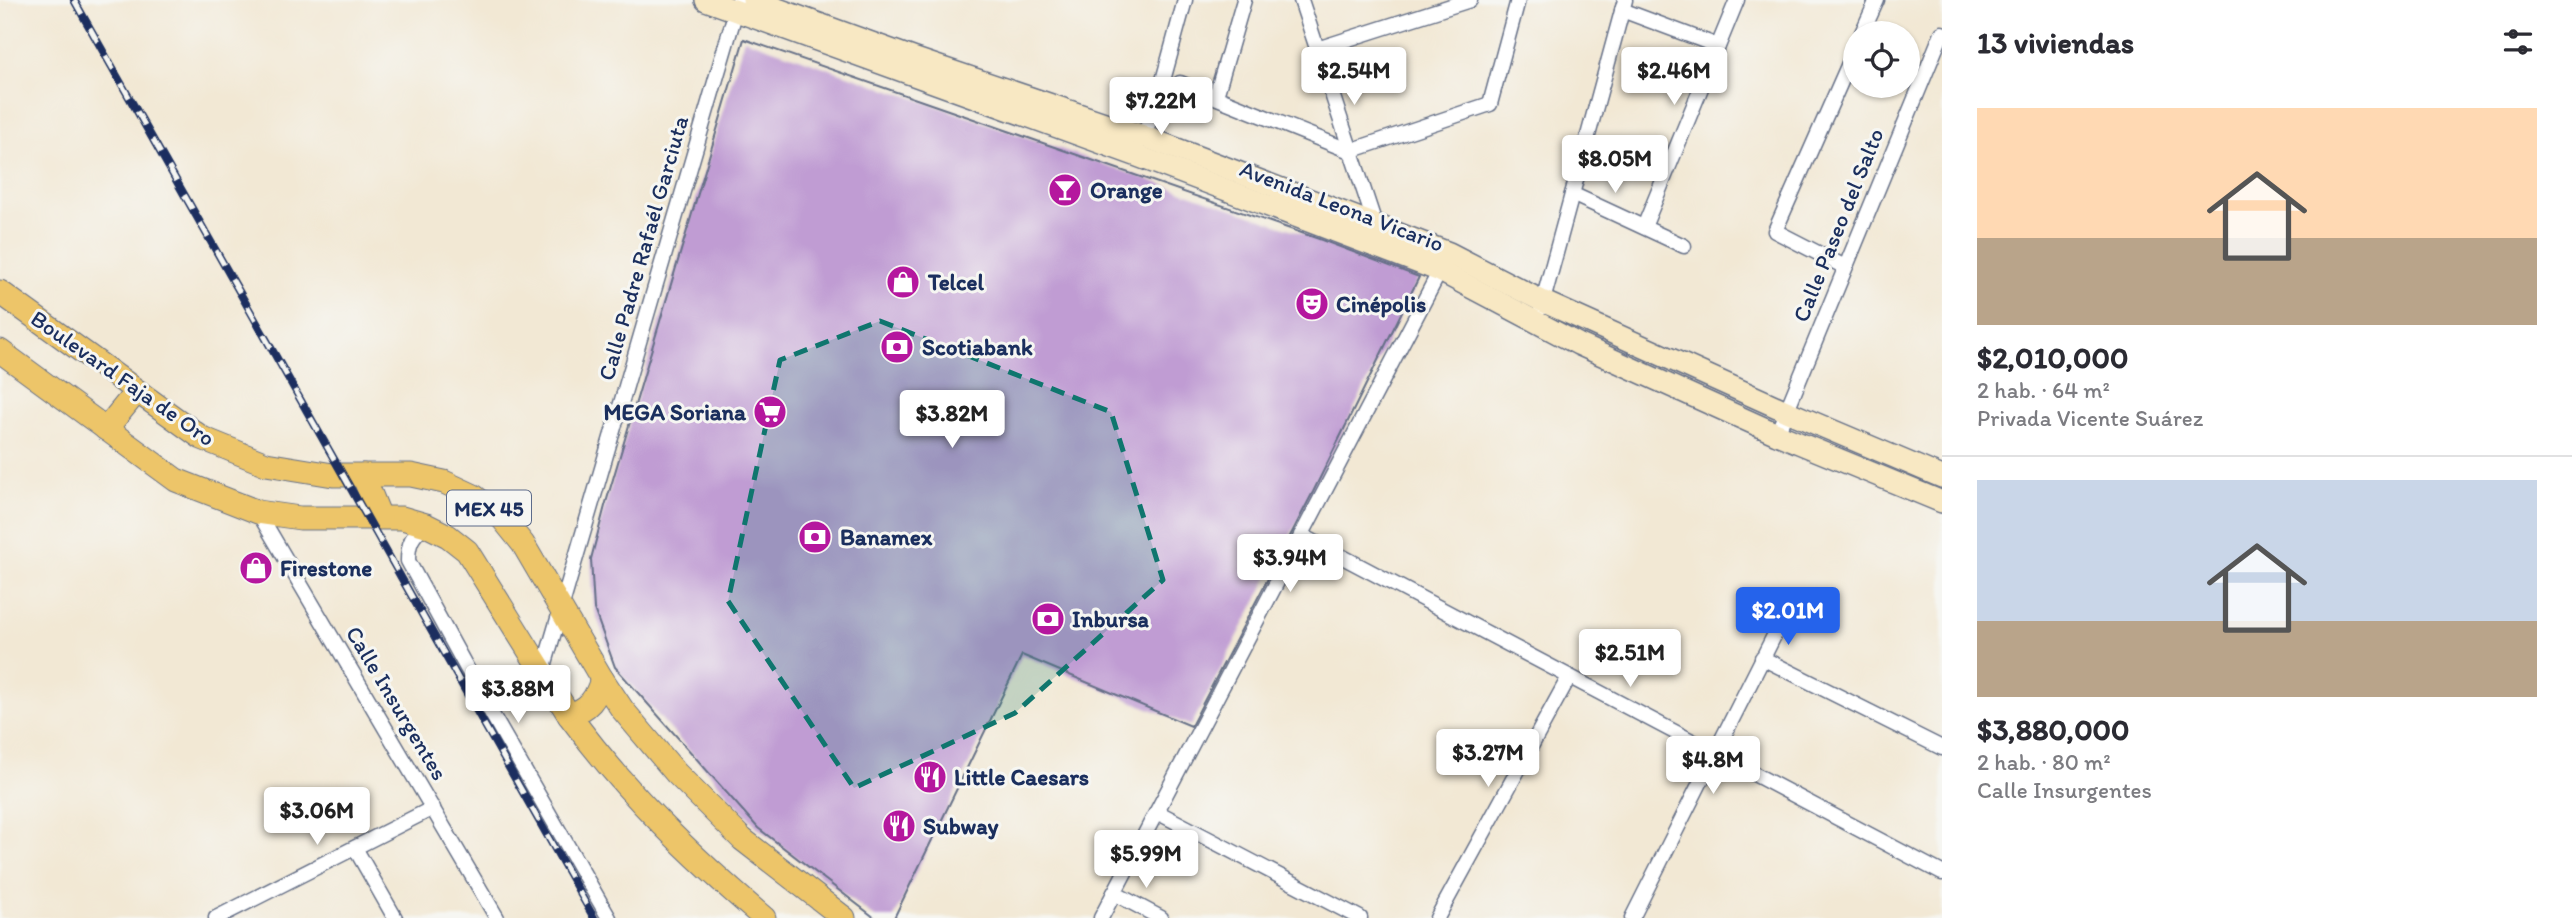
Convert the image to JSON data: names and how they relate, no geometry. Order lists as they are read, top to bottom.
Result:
{
  "streets": {
    "main road": ["Boulevard Faja de Oro", "MEX 45"],
    "street": [
      "Avenida Leona Vicario",
      "Calle Paseo del Salto",
      "Calle Padre Rafaél Garciuta",
      "Calle Insurgentes"
    ]
  },
  "crossings": [
    ["Avenida Leona Vicario", "Calle Paseo del Salto"],
    ["Avenida Leona Vicario", "Calle Padre Rafaél Garciuta"],
    ["Calle Padre Rafaél Garciuta", "Boulevard Faja de Oro"],
    ["Calle Padre Rafaél Garciuta", "MEX 45"],
    ["MEX 45", "Calle Insurgentes"]
  ],
  "places": {
    "bar": ["Orange"],
    "shop": ["Telcel", "Firestone"],
    "theatre": ["Cinépolis"],
    "bank": ["Scotiabank", "Banamex", "Inbursa"],
    "supermarket": ["MEGA Soriana"],
    "restaurant": ["Little Caesars", "Subway"]
  },
  "page": {
    "heading": "13 viviendas",
    "price": [
      "$2.54M",
      "$2.46M",
      "$7.22M",
      "$8.05M",
      "$3.82M",
      "$3.94M",
      "$2.01M",
      "$2.51M",
      "$3.88M",
      "$3.27M",
      "$4.8M",
      "$3.06M",
      "$5.99M"
    ],
    "list": [
      {
        "name": "$2,010,000",
        "note": "2 hab. · 64 m² · Privada Vicente Suárez"
      },
      {
        "name": "$3,880,000",
        "note": "2 hab. · 80 m² · Calle Insurgentes"
      }
    ]
  }
}
